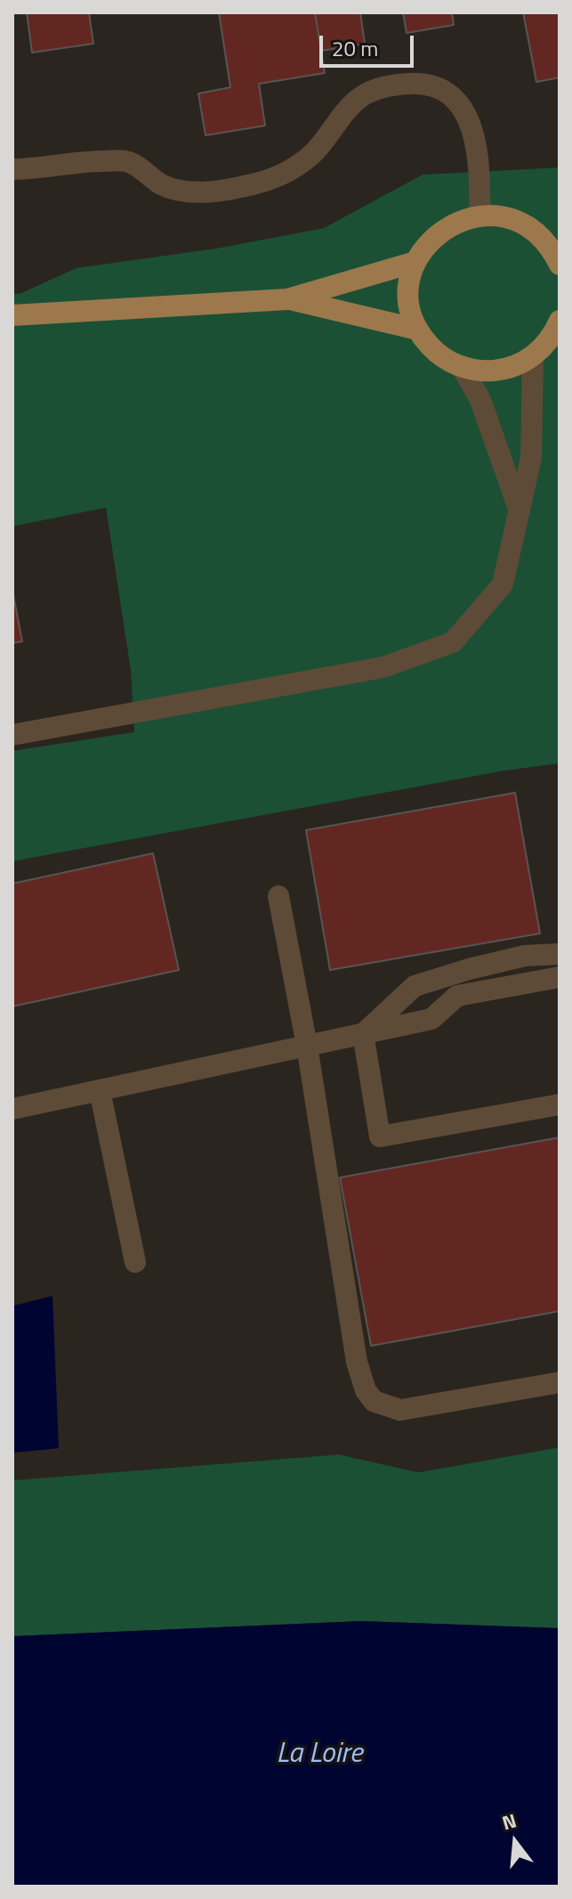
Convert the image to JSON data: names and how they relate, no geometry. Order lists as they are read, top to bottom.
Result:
{
  "water": ["La Loire"],
  "scale_bar": "20 m",
  "north": "top"
}
